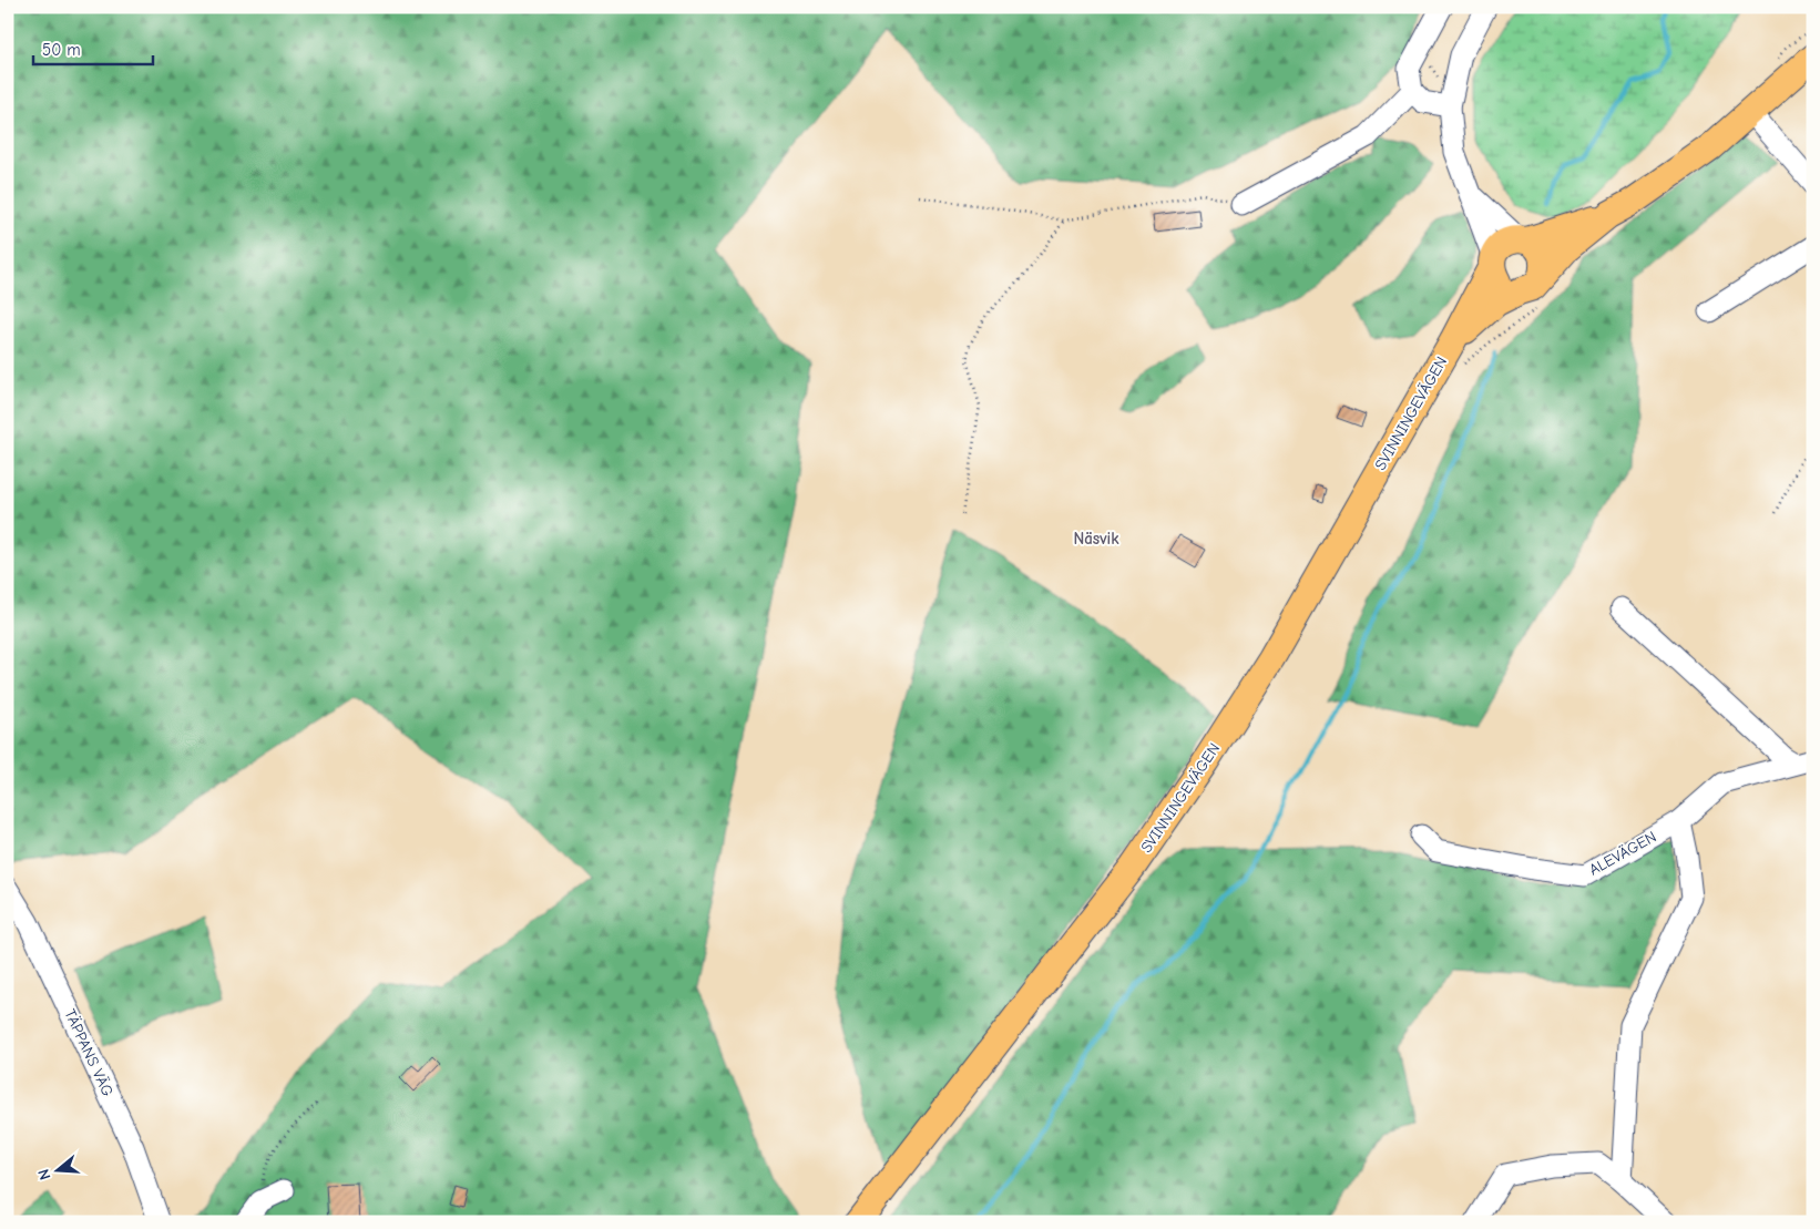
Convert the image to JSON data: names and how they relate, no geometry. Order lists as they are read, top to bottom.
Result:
{
  "streets": {
    "main road": ["SVINNINGEVÄGEN"],
    "street": ["ALEVÄGEN", "TÄPPANS VÄG"]
  },
  "districts": ["Näsvik"],
  "scale_bar": "50 m",
  "north": "left"
}
